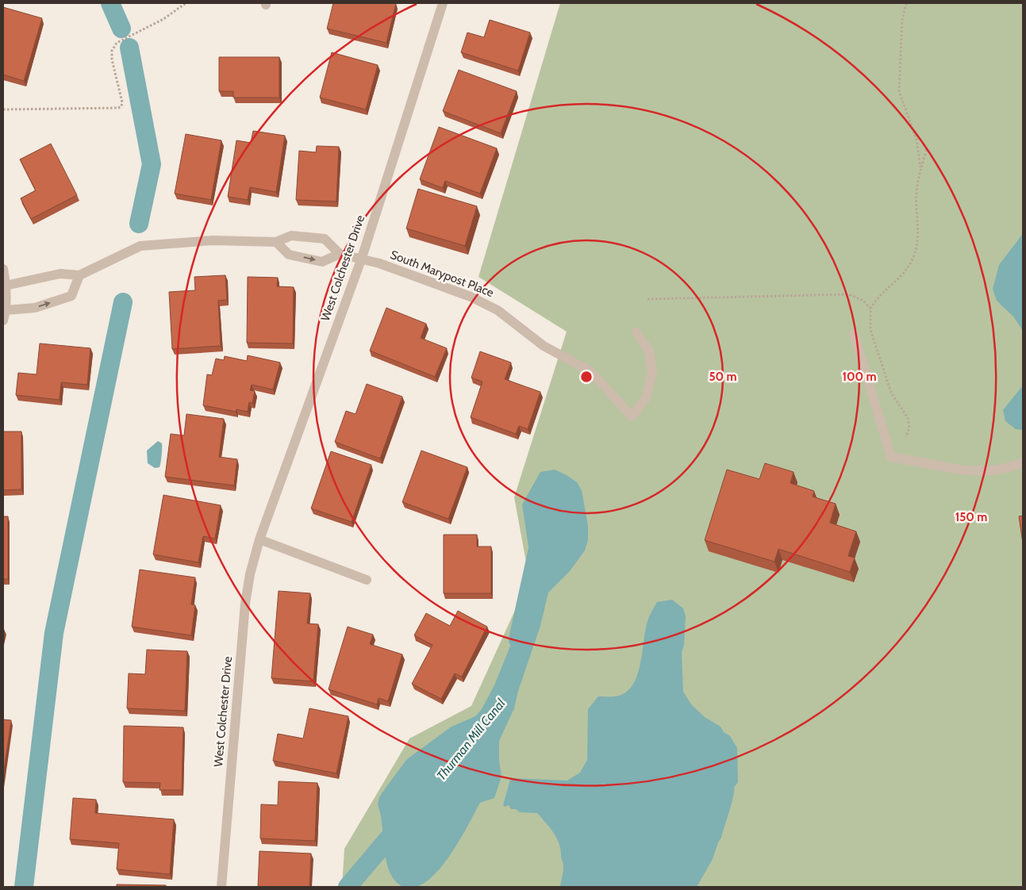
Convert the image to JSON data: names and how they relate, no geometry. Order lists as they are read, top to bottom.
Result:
{
  "streets": {
    "street": ["West Colchester Drive", "South Marypost Place"]
  },
  "crossings": [
    ["West Colchester Drive", "South Marypost Place"]
  ],
  "water": ["Thurman Mill Canal"],
  "rings": ["50 m", "100 m", "150 m"]
}
